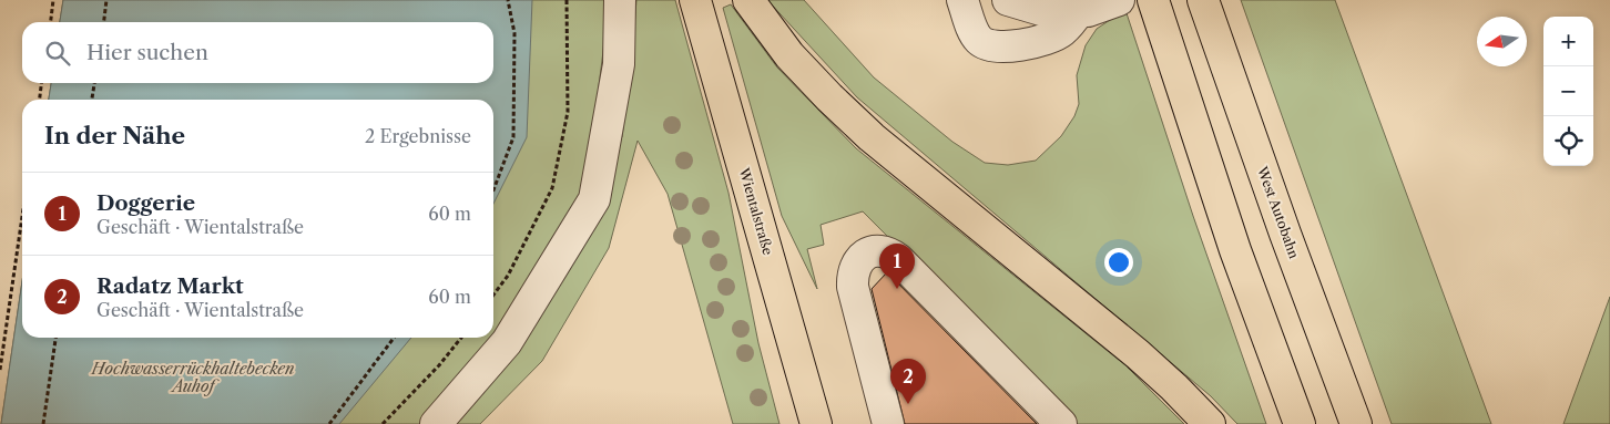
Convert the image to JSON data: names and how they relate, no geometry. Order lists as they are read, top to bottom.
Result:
{
  "streets": {
    "main road": ["Wientalstraße", "West Autobahn"]
  },
  "water": ["Hochwasserrückhaltebecken Auhof"],
  "north": "left",
  "page": {
    "map_buttons": ["+", "−"],
    "search": "Hier suchen",
    "heading": ["In der Nähe", "2 Ergebnisse"],
    "list": [
      {
        "mark": "1",
        "name": "Doggerie",
        "note": "Geschäft · Wientalstraße",
        "value": "60 m"
      },
      {
        "mark": "2",
        "name": "Radatz Markt",
        "note": "Geschäft · Wientalstraße",
        "value": "60 m"
      }
    ],
    "pins": ["1", "2"]
  }
}
